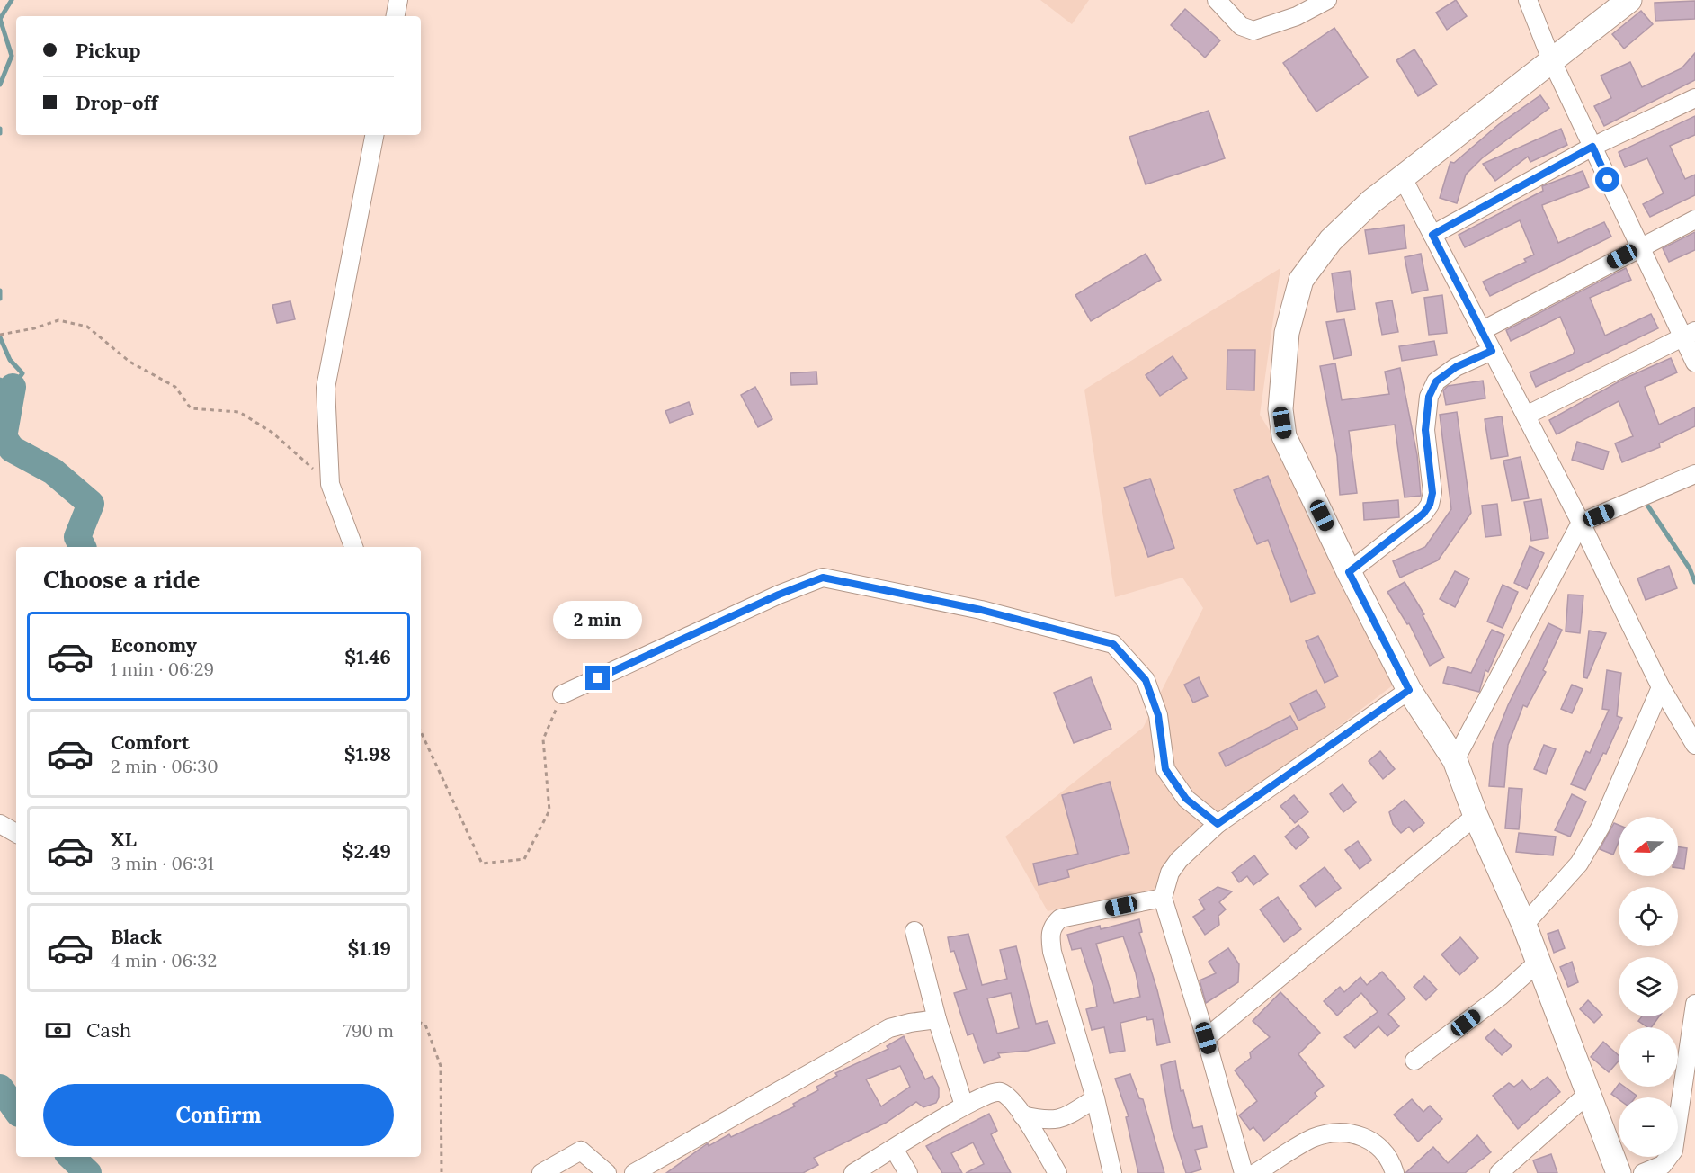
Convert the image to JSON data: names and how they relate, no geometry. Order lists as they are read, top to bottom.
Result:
{
  "north": "left",
  "page": {
    "banner": ["Pickup", "Drop-off"],
    "heading": "Choose a ride",
    "bubble": "2 min",
    "list": [
      {
        "name": "Economy",
        "note": "1 min · 06:29",
        "value": "$1.46"
      },
      {
        "name": "Comfort",
        "note": "2 min · 06:30",
        "value": "$1.98"
      },
      {
        "name": "XL",
        "note": "3 min · 06:31",
        "value": "$2.49"
      },
      {
        "name": "Black",
        "note": "4 min · 06:32",
        "value": "$1.19"
      }
    ],
    "map_buttons": ["+", "−"],
    "pay": ["Cash", "790 m"],
    "buttons": "Confirm"
  }
}
